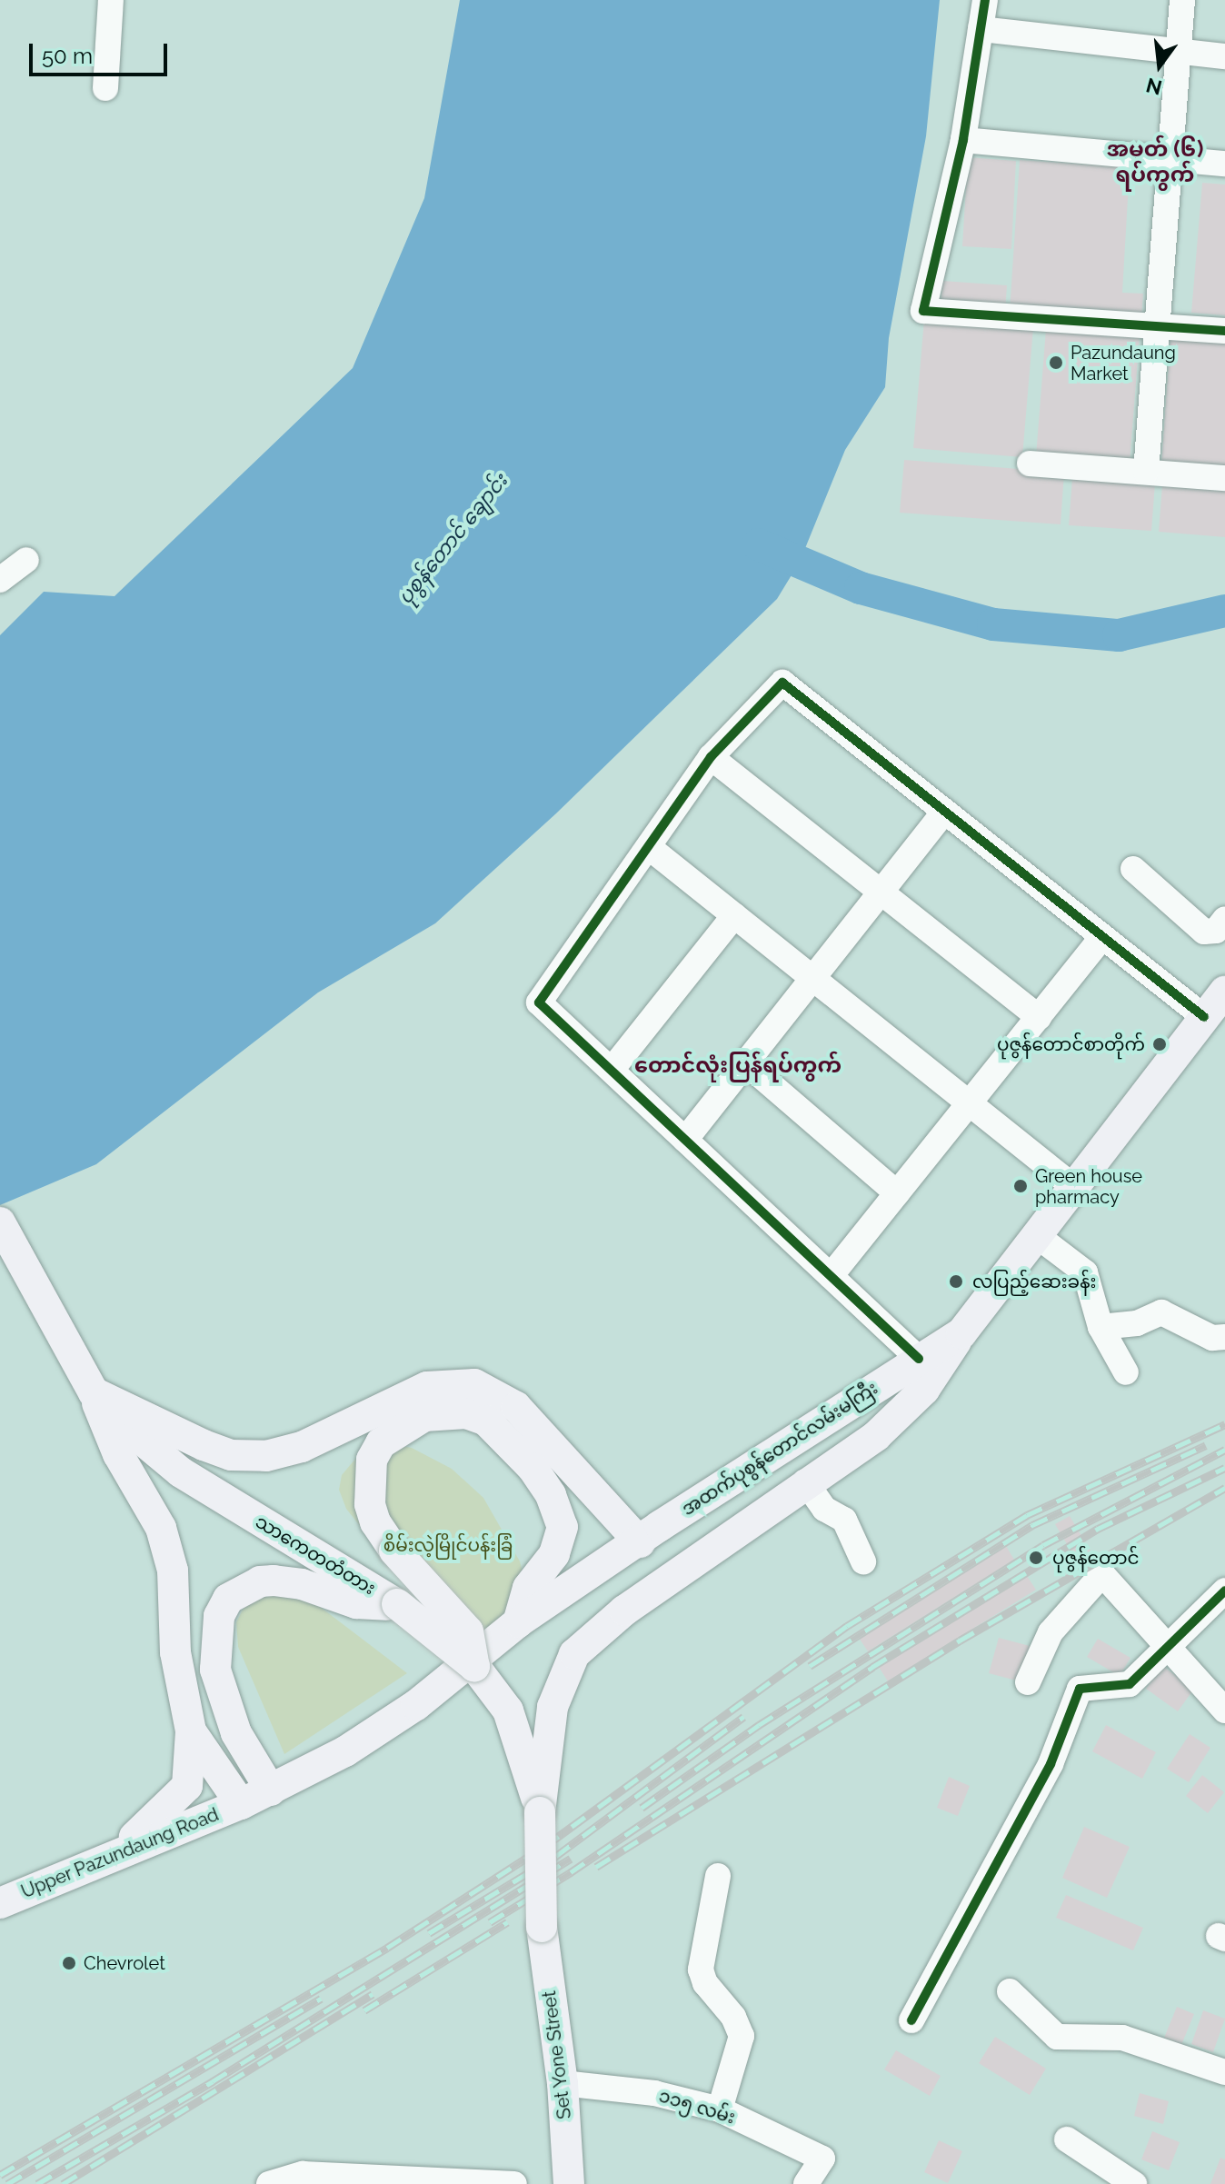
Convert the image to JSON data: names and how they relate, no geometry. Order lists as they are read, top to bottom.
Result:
{
  "streets": {
    "main road": [
      "အထက်ပုစွန်တောင်လမ်းမကြီး",
      "သာကေတတံတား",
      "Upper Pazundaung Road",
      "Set Yone Street"
    ],
    "street": ["၁၁၅ လမ်း"]
  },
  "crossings": [
    ["အထက်ပုစွန်တောင်လမ်းမကြီး", "Upper Pazundaung Road"],
    ["သာကေတတံတား", "Set Yone Street"],
    ["Set Yone Street", "၁၁၅ လမ်း"]
  ],
  "districts": ["အမှတ် (၆) ရပ်ကွက်", "တောင်လုံးပြန်ရပ်ကွက်"],
  "water": ["ပုစွန်တောင် ချောင်း"],
  "parks": ["စိမ်းလဲ့မြိုင်ပန်းခြံ"],
  "places": [
    "Pazundaung Market",
    "ပုဇွန်တောင်စာတိုက်",
    "Green house pharmacy",
    "လပြည့်ဆေးခန်း",
    "ပုဇွန်တောင်",
    "Chevrolet"
  ],
  "scale_bar": "50 m",
  "north": "bottom"
}
